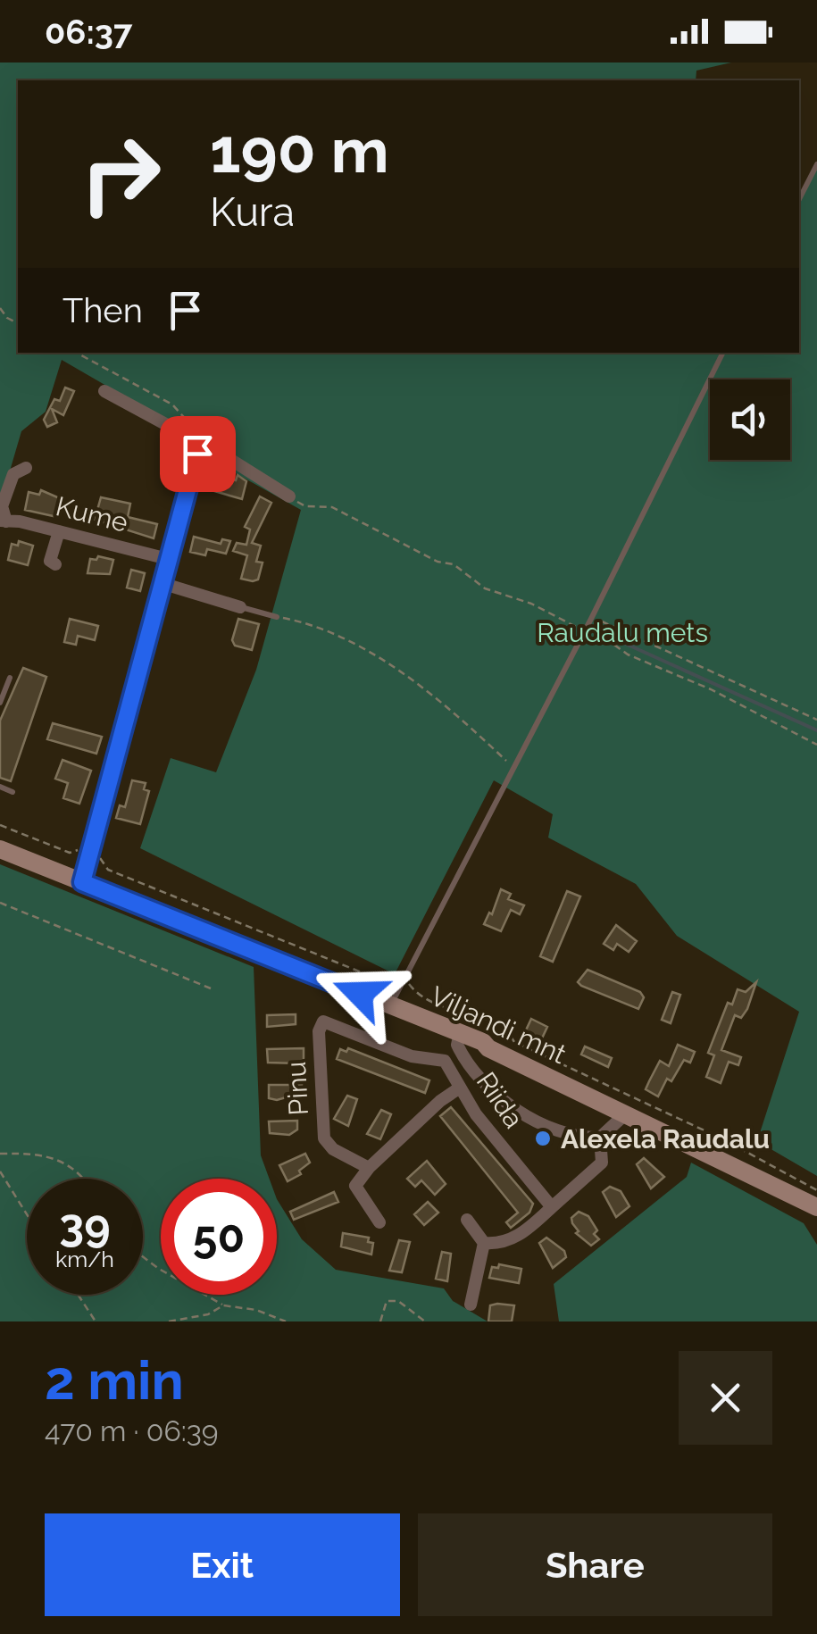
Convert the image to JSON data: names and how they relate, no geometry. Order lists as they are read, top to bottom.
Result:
{
  "streets": {
    "main road": ["Viljandi mnt"],
    "street": ["Kume", "Pinu", "Riida"]
  },
  "crossings": [
    ["Pinu", "Riida"]
  ],
  "parks": ["Raudalu mets"],
  "places": ["Alexela Raudalu"],
  "page": {
    "status": "06:37",
    "turn": ["190 m", "Kura"],
    "then": "Then",
    "speed": "39 km/h",
    "limit": "50",
    "heading": ["2 min", "470 m · 06:39"],
    "buttons": ["Exit", "Share"]
  }
}
